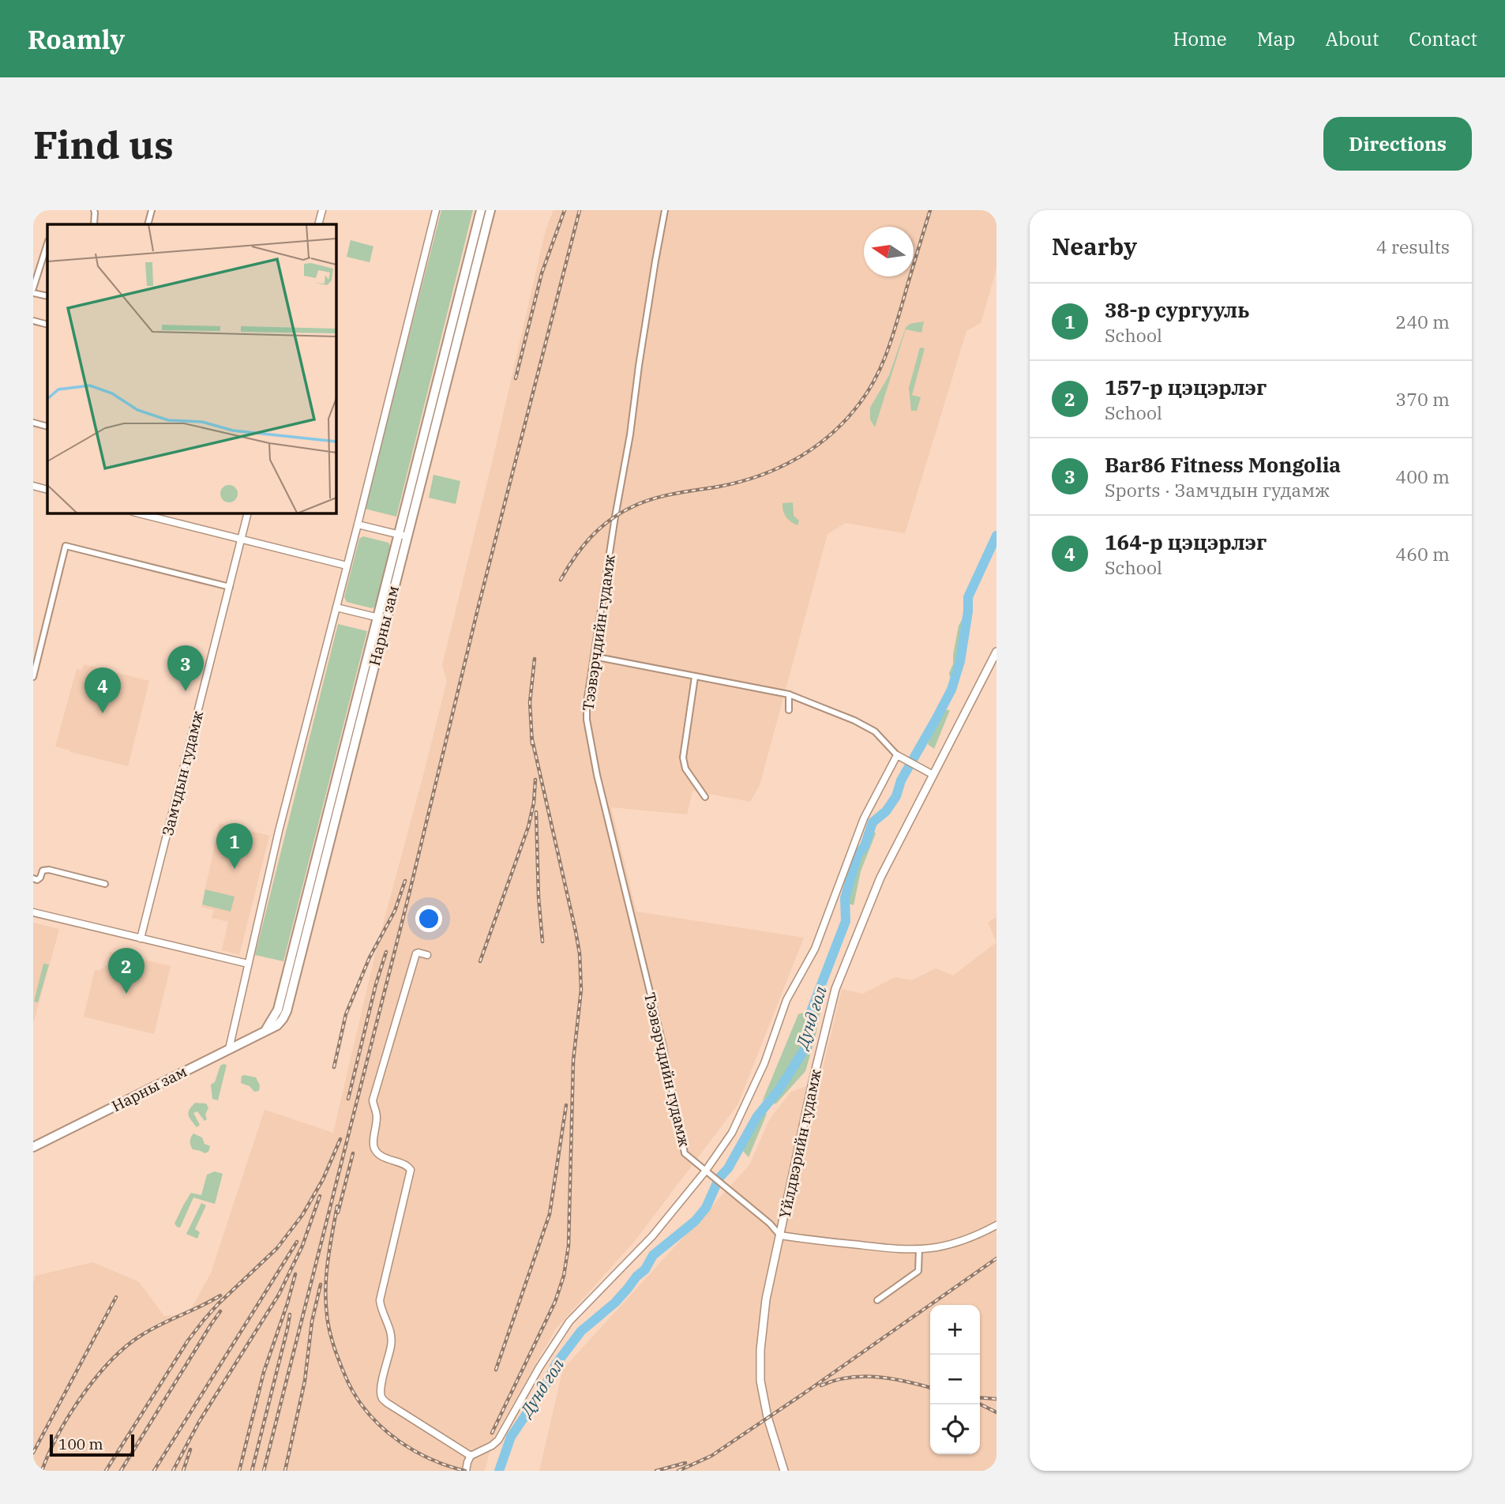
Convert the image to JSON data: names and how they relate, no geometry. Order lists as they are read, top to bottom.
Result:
{
  "streets": {
    "main road": ["Нарны зам", "Yйлдвэрийн гудамж"],
    "street": ["Тээвэрчдийн гудамж", "Замчдын гудамж"]
  },
  "crossings": [
    ["Тээвэрчдийн гудамж", "Yйлдвэрийн гудамж"]
  ],
  "water": ["Дунд гол"],
  "scale_bar": "100 m",
  "north": "left",
  "page": {
    "header": "Roamly",
    "nav": [
      "Home",
      "Map",
      "About",
      "Contact"
    ],
    "buttons": "Directions",
    "title": "Find us",
    "heading": ["Nearby", "4 results"],
    "list": [
      {
        "mark": "1",
        "name": "38-р сургууль",
        "note": "School",
        "value": "240 m"
      },
      {
        "mark": "2",
        "name": "157-р цэцэрлэг",
        "note": "School",
        "value": "370 m"
      },
      {
        "mark": "3",
        "name": "Bar86 Fitness Mongolia",
        "note": "Sports · Замчдын гудамж",
        "value": "400 m"
      },
      {
        "mark": "4",
        "name": "164-р цэцэрлэг",
        "note": "School",
        "value": "460 m"
      }
    ],
    "pins": [
      "3",
      "4",
      "1",
      "2"
    ],
    "map_buttons": ["+", "−"],
    "scale": "100 m"
  }
}
